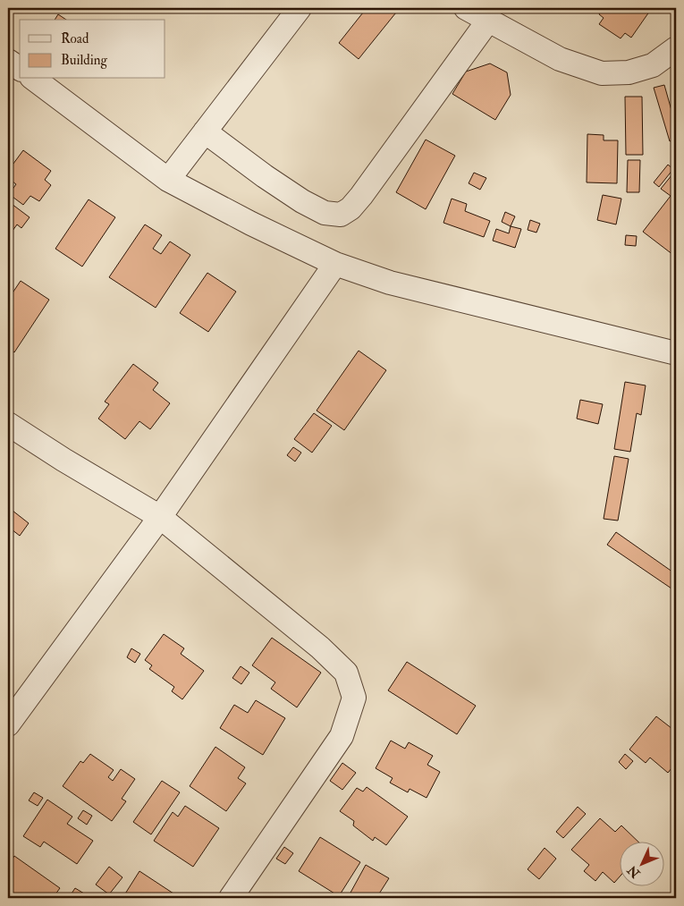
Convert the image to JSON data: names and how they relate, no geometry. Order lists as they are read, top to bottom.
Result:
{
  "legend": ["Road", "Building"],
  "north": "bottom left"
}
